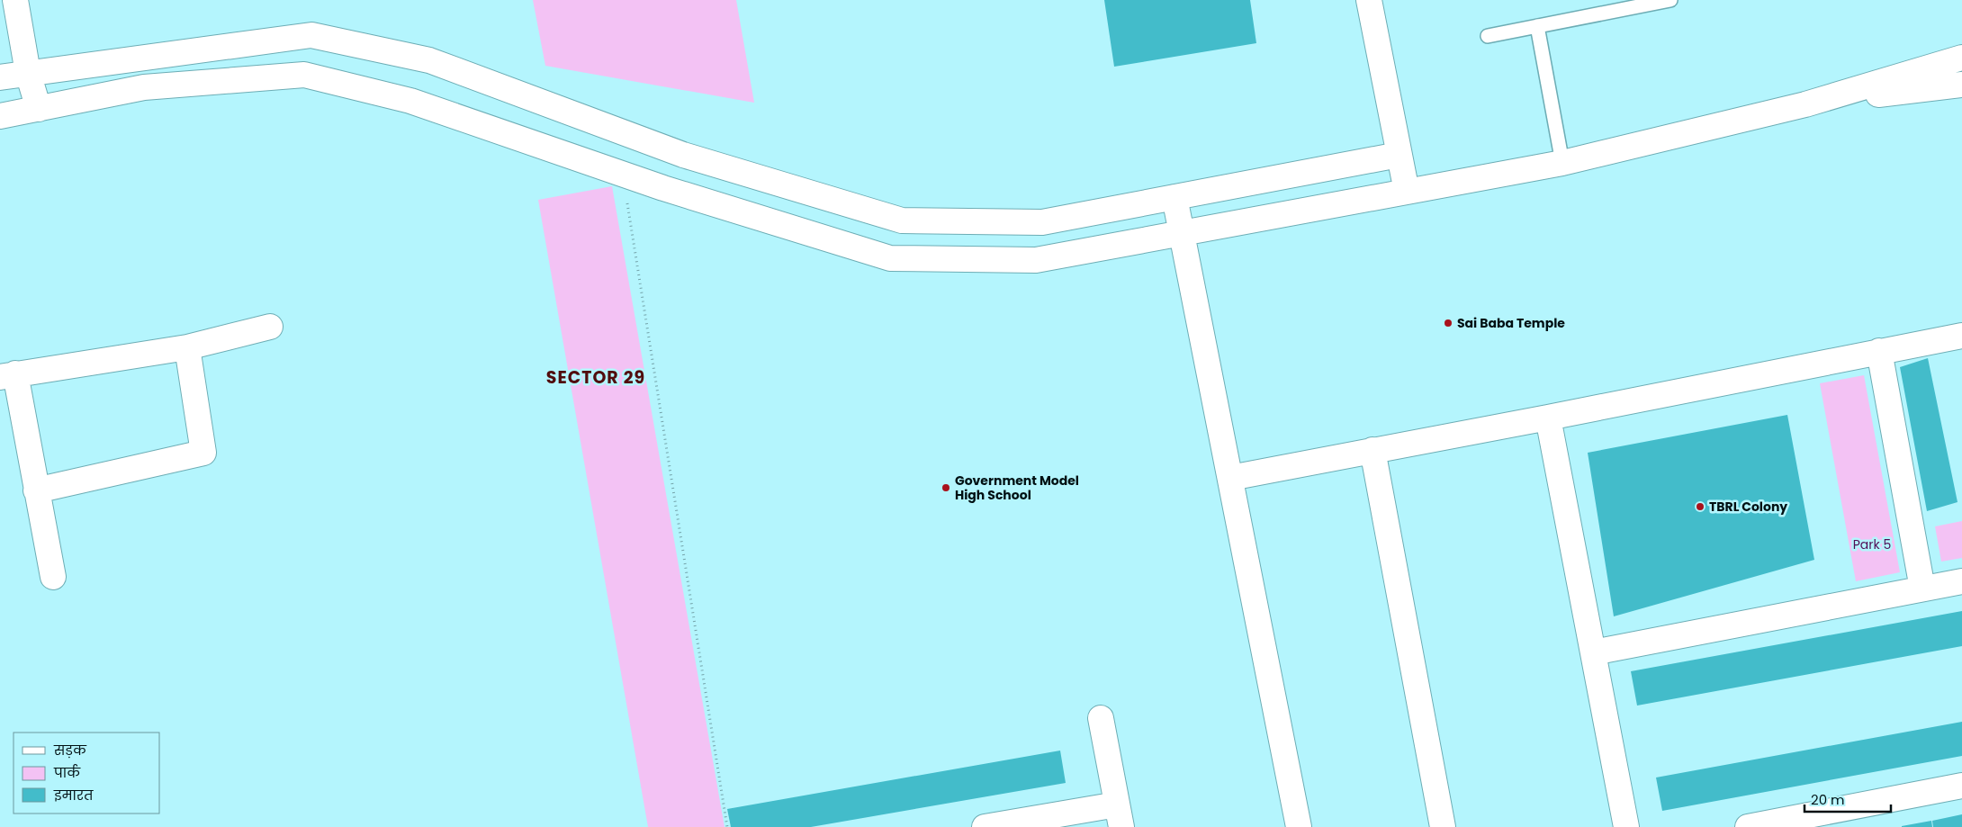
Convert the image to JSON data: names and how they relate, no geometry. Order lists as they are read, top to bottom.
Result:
{
  "districts": ["SECTOR 29"],
  "parks": ["Park 5"],
  "places": ["Sai Baba Temple", "Government Model High School", "TBRL Colony"],
  "legend": ["सड़क", "पार्क", "इमारत"],
  "scale_bar": "20 m"
}
